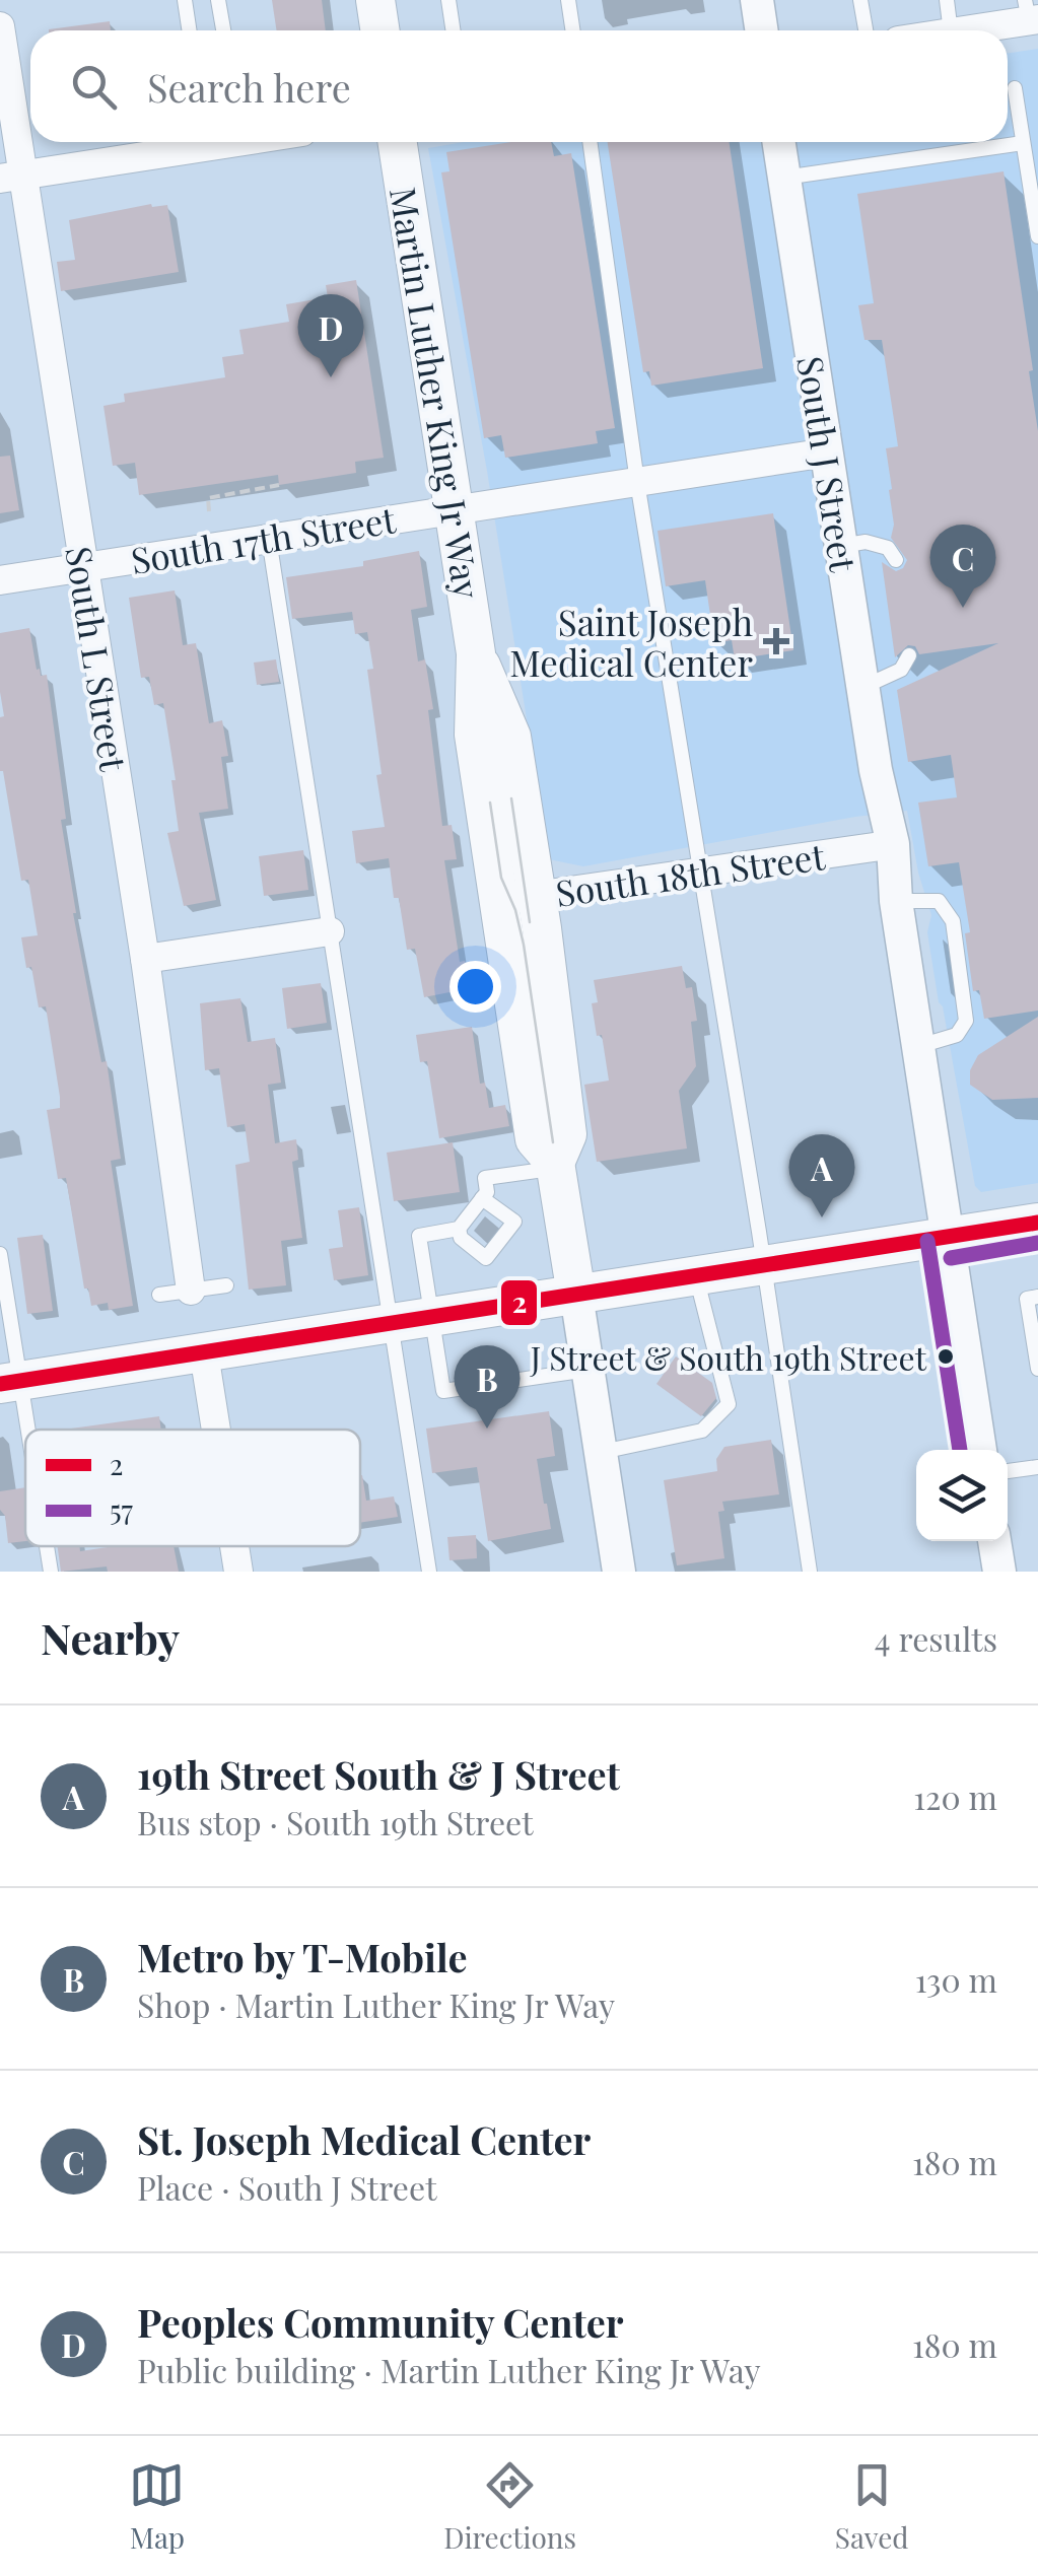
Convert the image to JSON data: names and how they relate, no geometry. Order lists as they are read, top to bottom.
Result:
{
  "streets": {
    "main road": ["Martin Luther King Jr Way"],
    "street": [
      "South J Street",
      "South 17th Street",
      "South L Street",
      "South 18th Street"
    ]
  },
  "crossings": [
    ["Martin Luther King Jr Way", "South 17th Street"],
    ["Martin Luther King Jr Way", "South 18th Street"],
    ["South J Street", "South 17th Street"],
    ["South 17th Street", "South L Street"]
  ],
  "places": {
    "health": ["Saint Joseph Medical Center"],
    "other": ["J Street & South 19th Street"]
  },
  "lines": ["transit line 2", "transit line 57"],
  "legend": ["2", "57"],
  "page": {
    "search": "Search here",
    "pins": [
      "D",
      "C",
      "A",
      "B"
    ],
    "heading": ["Nearby", "4 results"],
    "list": [
      {
        "mark": "A",
        "name": "19th Street South & J Street",
        "note": "Bus stop · South 19th Street",
        "value": "120 m"
      },
      {
        "mark": "B",
        "name": "Metro by T-Mobile",
        "note": "Shop · Martin Luther King Jr Way",
        "value": "130 m"
      },
      {
        "mark": "C",
        "name": "St. Joseph Medical Center",
        "note": "Place · South J Street",
        "value": "180 m"
      },
      {
        "mark": "D",
        "name": "Peoples Community Center",
        "note": "Public building · Martin Luther King Jr Way",
        "value": "180 m"
      }
    ],
    "nav": ["Map", "Directions", "Saved"]
  }
}
